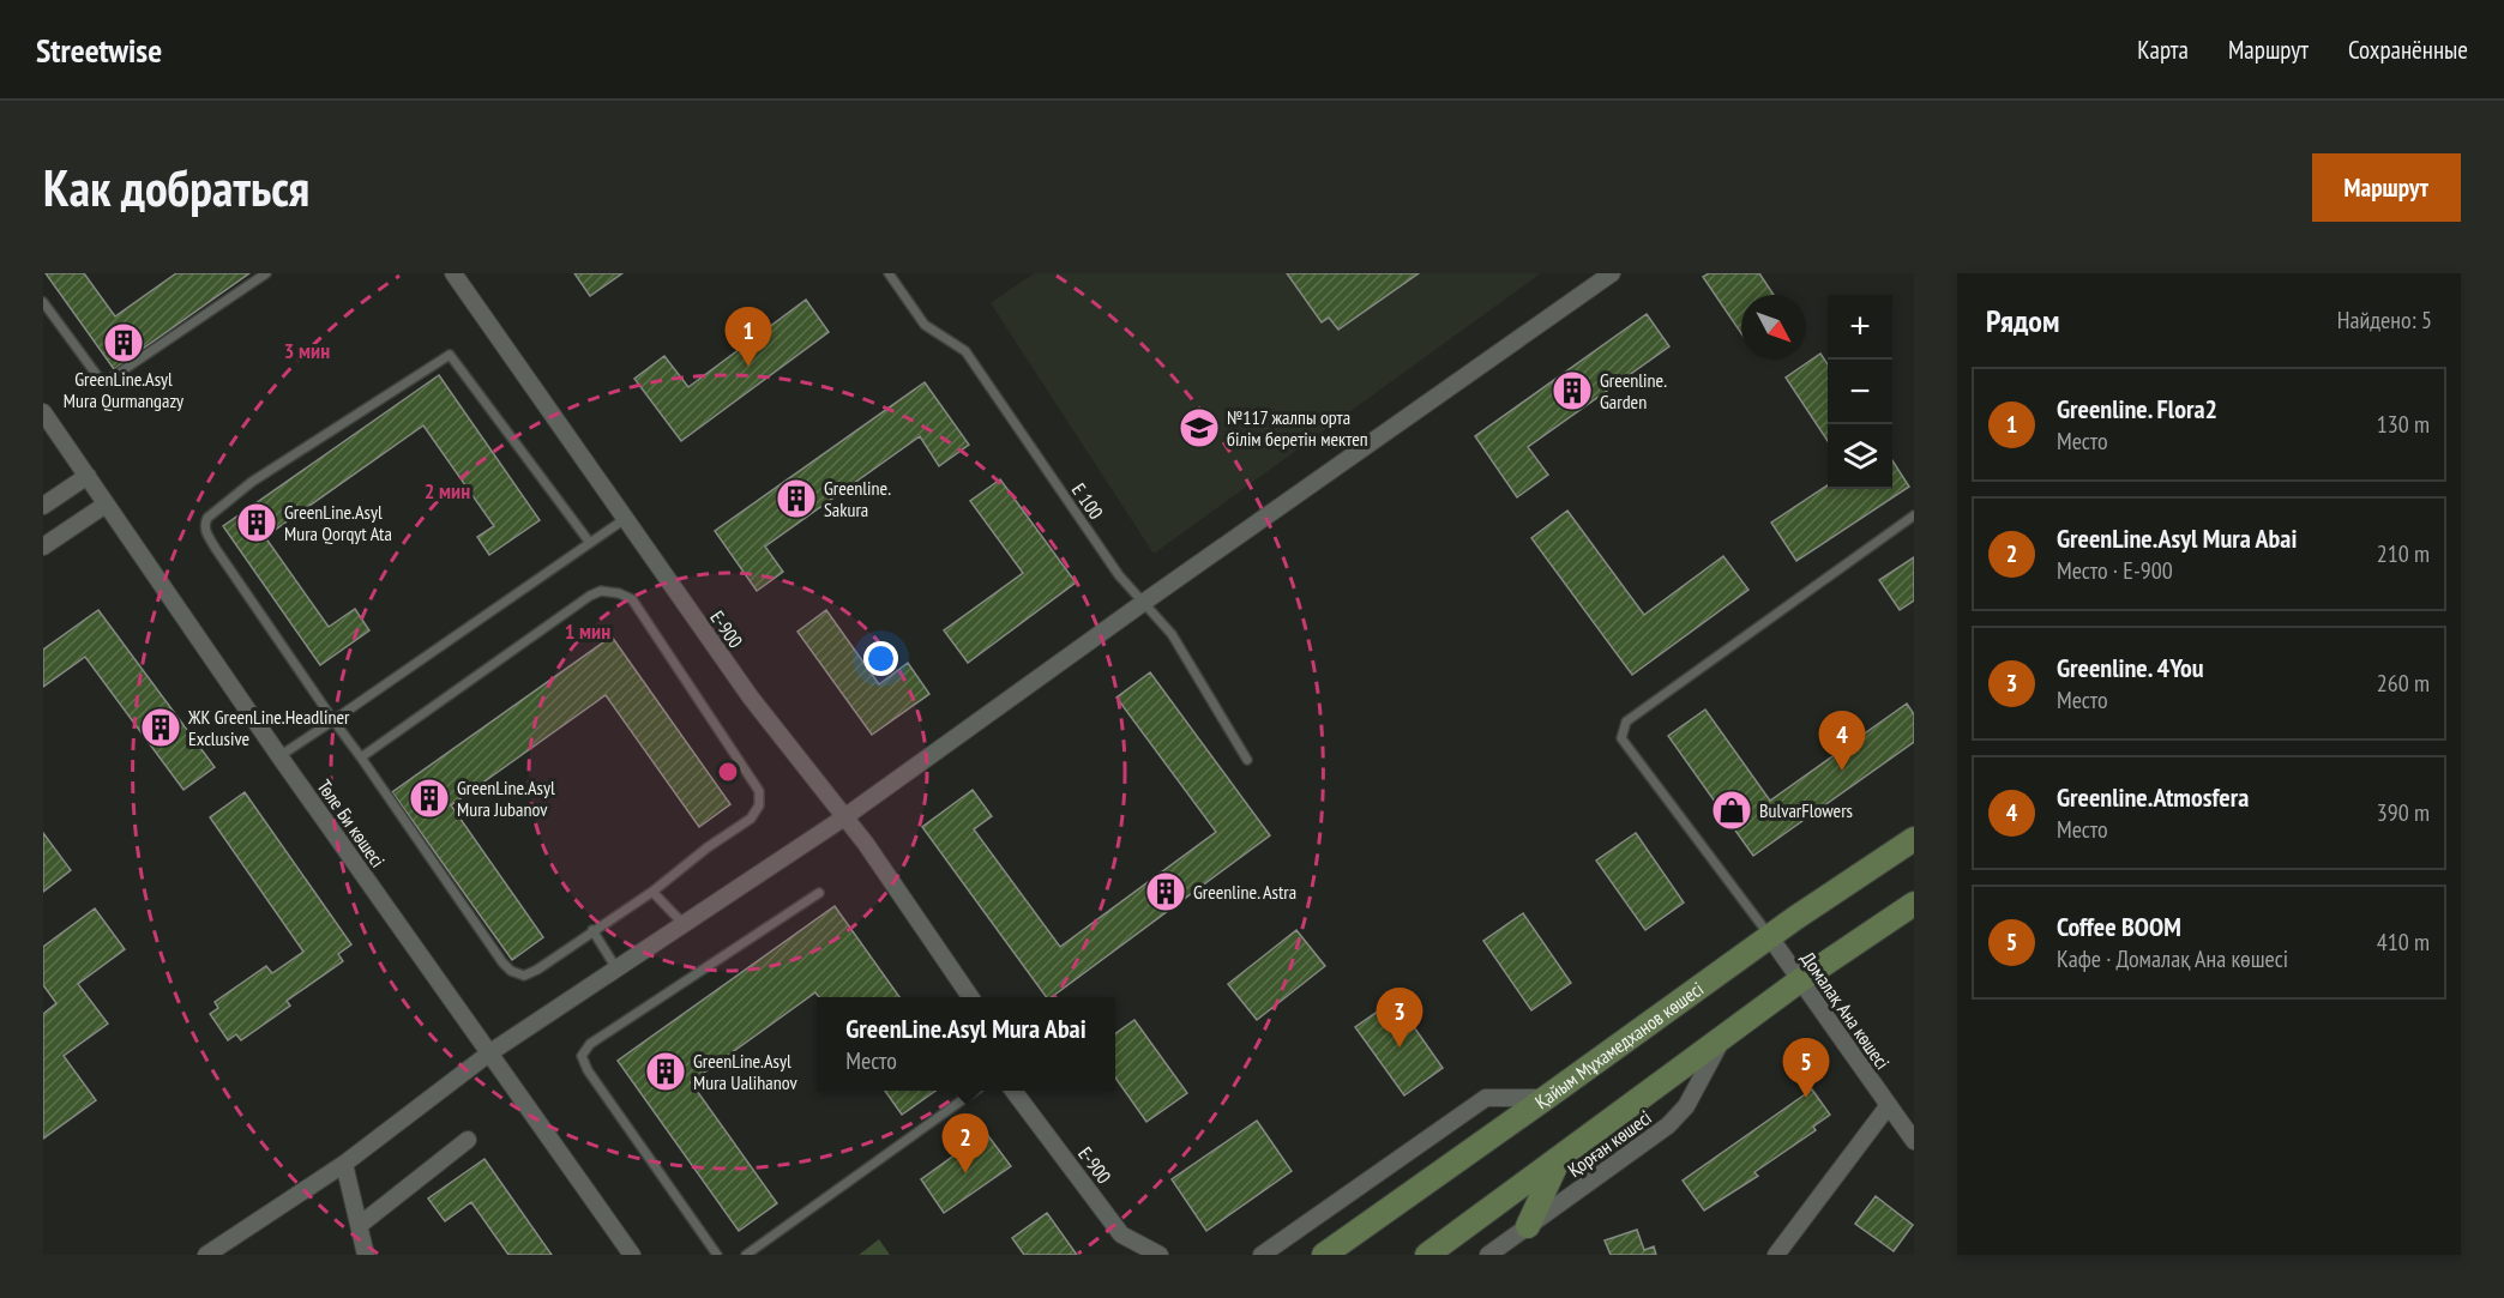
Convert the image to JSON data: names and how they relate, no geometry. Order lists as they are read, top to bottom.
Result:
{
  "streets": {
    "main road": ["Қайым Мұхамедханов көшесі"],
    "street": [
      "E-900",
      "Төле Би көшесі",
      "Домалақ Ана көшесі",
      "Қорған көшесі"
    ],
    "lane": ["E 100"]
  },
  "crossings": [
    ["Домалақ Ана көшесі", "Қайым Мұхамедханов көшесі"]
  ],
  "places": {
    "building": [
      "GreenLine.Asyl Mura Qurmangazy",
      "Greenline. Garden",
      "Greenline. Sakura",
      "GreenLine.Asyl Mura Qorqyt Ata",
      "ЖК GreenLine.Headliner Exclusive",
      "GreenLine.Asyl Mura Jubanov",
      "Greenline. Astra",
      "GreenLine.Asyl Mura Ualihanov"
    ],
    "school or university": ["№117 жалпы орта білім беретін мектеп"],
    "shop": ["BulvarFlowers"]
  },
  "north": "bottom right",
  "page": {
    "header": "Streetwise",
    "nav": ["Карта", "Маршрут", "Сохранённые"],
    "buttons": "Маршрут",
    "title": "Как добраться",
    "heading": ["Рядом", "Найдено: 5"],
    "map_buttons": ["+", "−"],
    "pins": [
      "1",
      "4",
      "3",
      "5",
      "2"
    ],
    "list": [
      {
        "mark": "1",
        "name": "Greenline. Flora2",
        "note": "Место",
        "value": "130 m"
      },
      {
        "mark": "2",
        "name": "GreenLine.Asyl Mura Abai",
        "note": "Место · E-900",
        "value": "210 m"
      },
      {
        "mark": "3",
        "name": "Greenline. 4You",
        "note": "Место",
        "value": "260 m"
      },
      {
        "mark": "4",
        "name": "Greenline.Atmosfera",
        "note": "Место",
        "value": "390 m"
      },
      {
        "mark": "5",
        "name": "Coffee BOOM",
        "note": "Кафе · Домалақ Ана көшесі",
        "value": "410 m"
      }
    ],
    "popup": ["GreenLine.Asyl Mura Abai", "Место"]
  },
  "rings": ["3 мин", "2 мин", "1 мин"]
}
